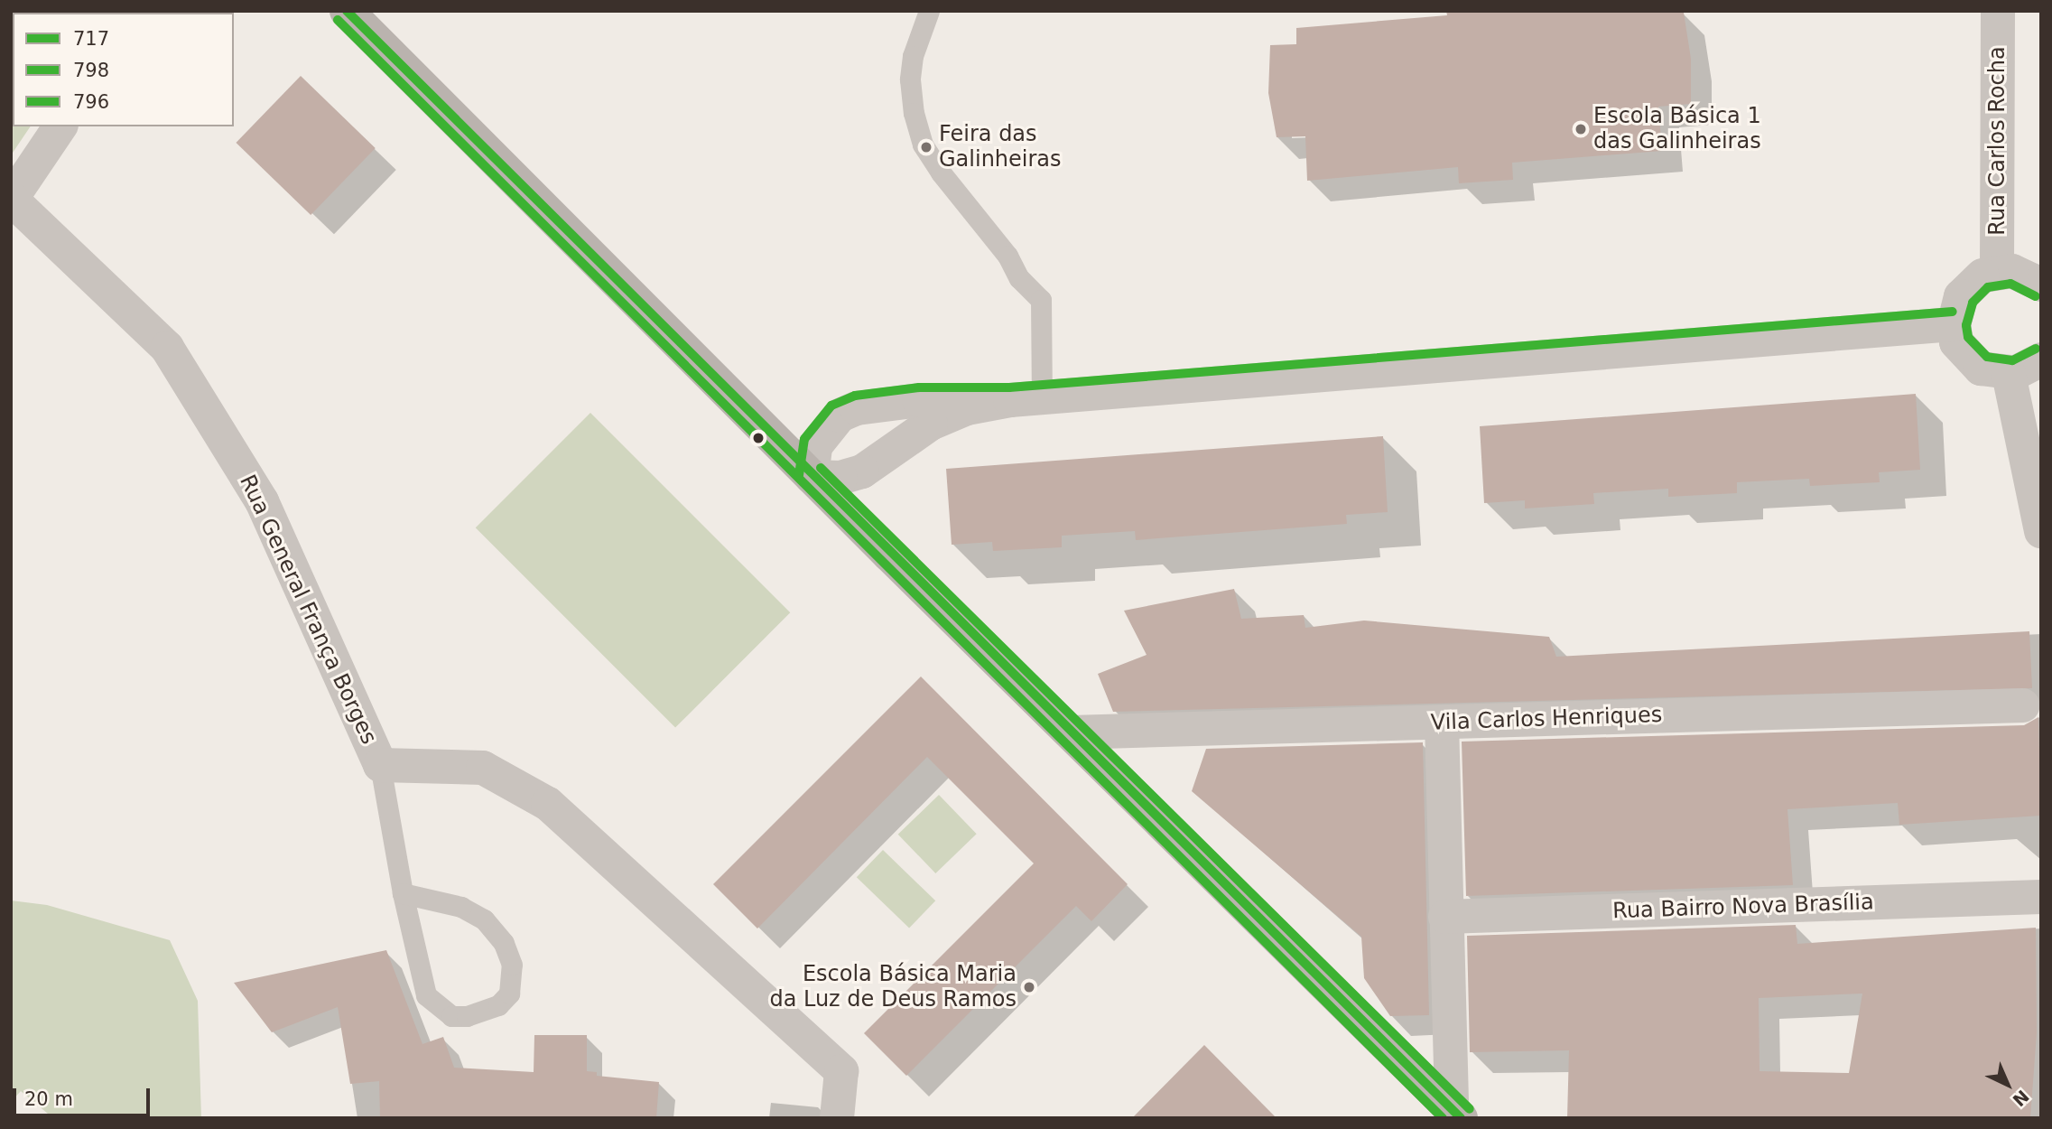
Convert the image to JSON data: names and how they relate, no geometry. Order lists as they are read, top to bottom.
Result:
{
  "streets": {
    "street": [
      "Rua Carlos Rocha",
      "Rua General França Borges",
      "Vila Carlos Henriques",
      "Rua Bairro Nova Brasília"
    ]
  },
  "places": ["Escola Básica 1 das Galinheiras", "Feira das Galinheiras", "Escola Básica Maria da Luz de Deus Ramos"],
  "lines": ["transit line 717", "transit line 798", "transit line 796"],
  "legend": ["717", "798", "796"],
  "scale_bar": "20 m",
  "north": "bottom right"
}
